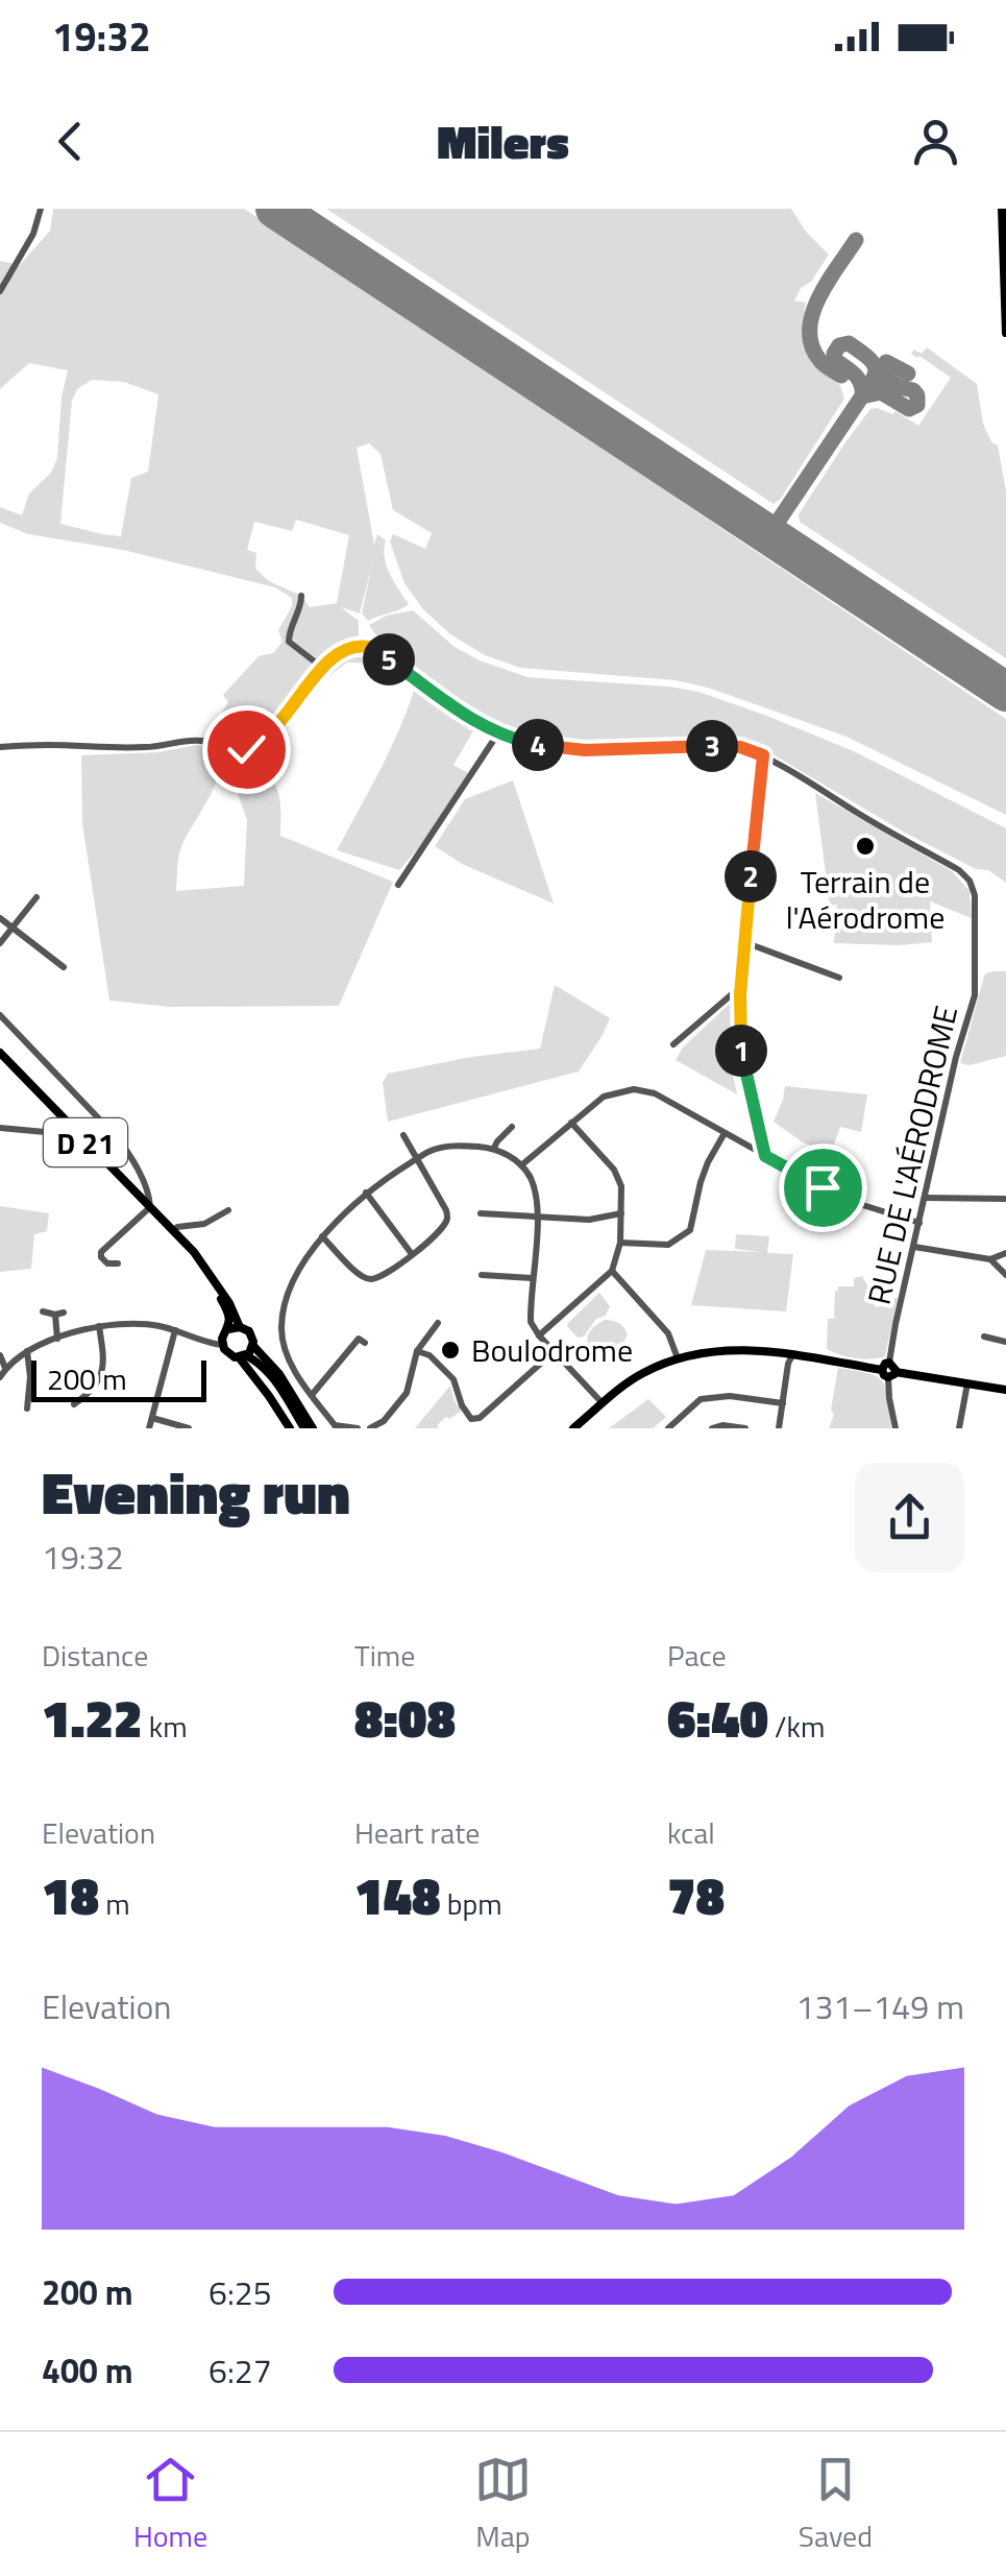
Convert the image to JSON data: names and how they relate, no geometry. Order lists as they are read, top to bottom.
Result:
{
  "streets": {
    "main road": ["D 21"],
    "street": ["RUE DE L'AÉRODROME"]
  },
  "places": ["Terrain de l'Aérodrome", "Boulodrome"],
  "scale_bar": "200 m",
  "page": {
    "status": "19:32",
    "header": "Milers",
    "pins": [
      "5",
      "4",
      "3",
      "2",
      "1"
    ],
    "scale": "200 m",
    "heading": ["Evening run", "19:32"],
    "stats": [
      ["Distance", "1.22 km"],
      ["Time", "8:08"],
      ["Pace", "6:40 /km"],
      ["Elevation", "18 m"],
      ["Heart rate", "148 bpm"],
      ["kcal", "78"]
    ],
    "chart": ["Elevation", "131–149 m"],
    "list": [
      {
        "name": "200 m",
        "note": "6:25"
      },
      {
        "name": "400 m",
        "note": "6:27"
      }
    ],
    "tabs": ["Home", "Map", "Saved"]
  }
}
